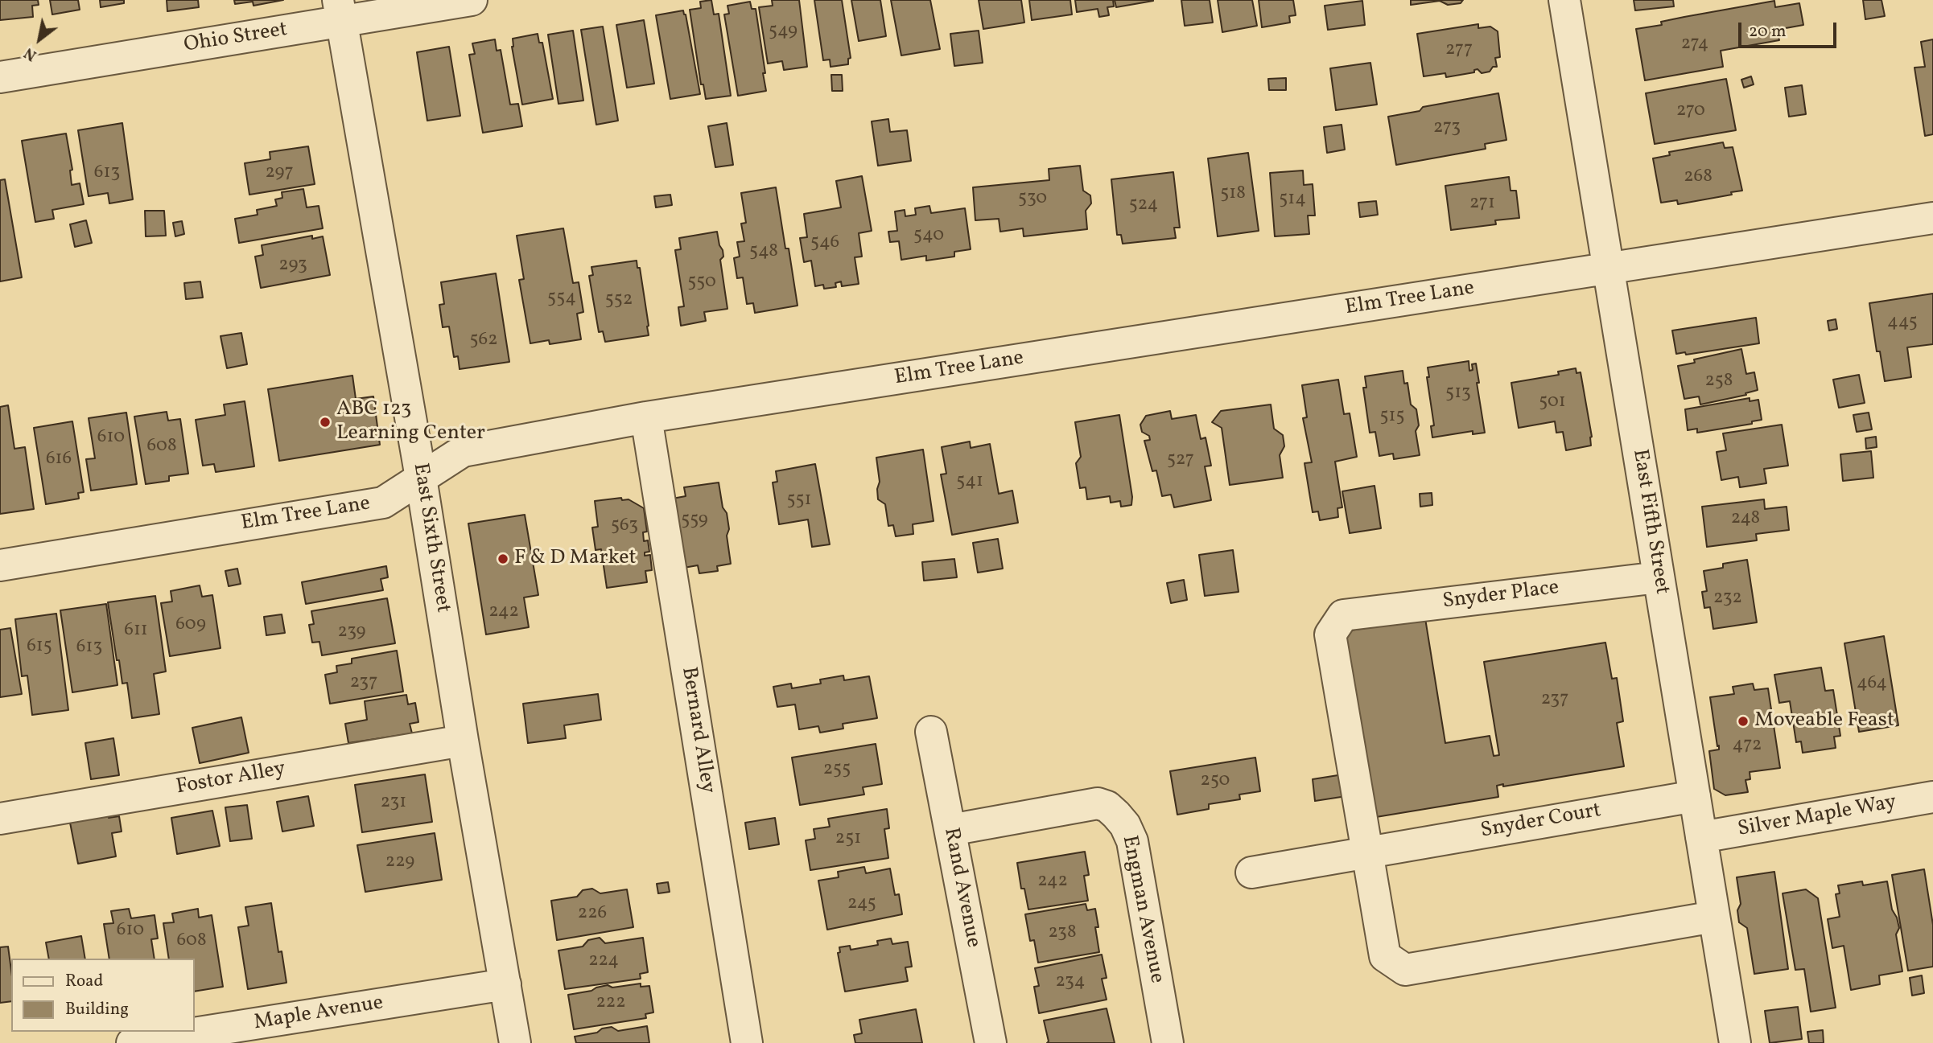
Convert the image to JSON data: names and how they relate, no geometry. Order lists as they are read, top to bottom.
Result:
{
  "streets": {
    "street": [
      "Ohio Street",
      "Elm Tree Lane",
      "East Fifth Street",
      "East Sixth Street",
      "Snyder Place",
      "Bernard Alley",
      "Fostor Alley",
      "Silver Maple Way",
      "Snyder Court",
      "Rand Avenue",
      "Engman Avenue",
      "Maple Avenue"
    ]
  },
  "crossings": [
    ["Ohio Street", "East Sixth Street"],
    ["Elm Tree Lane", "East Fifth Street"],
    ["Elm Tree Lane", "East Sixth Street"],
    ["Elm Tree Lane", "Bernard Alley"],
    ["East Fifth Street", "Snyder Place"],
    ["East Fifth Street", "Silver Maple Way"],
    ["East Fifth Street", "Snyder Court"],
    ["East Sixth Street", "Fostor Alley"],
    ["East Sixth Street", "Maple Avenue"],
    ["Snyder Place", "Snyder Court"],
    ["Rand Avenue", "Engman Avenue"]
  ],
  "places": ["ABC 123 Learning Center", "F & D Market", "Moveable Feast"],
  "house_numbers": [
    "549",
    "274",
    "277",
    "270",
    "273",
    "613",
    "297",
    "268",
    "518",
    "530",
    "514",
    "271",
    "524",
    "540",
    "546",
    "548",
    "293",
    "550",
    "554",
    "552",
    "445",
    "562",
    "258",
    "513",
    "501",
    "515",
    "610",
    "608",
    "616",
    "527",
    "541",
    "551",
    "248",
    "559",
    "563",
    "232",
    "242",
    "609",
    "611",
    "239",
    "615",
    "613",
    "237",
    "464",
    "237",
    "472",
    "255",
    "250",
    "231",
    "251",
    "229",
    "242",
    "245",
    "226",
    "610",
    "238",
    "608",
    "224",
    "234",
    "222"
  ],
  "legend": ["Road", "Building"],
  "scale_bar": "20 m",
  "north": "bottom left"
}
